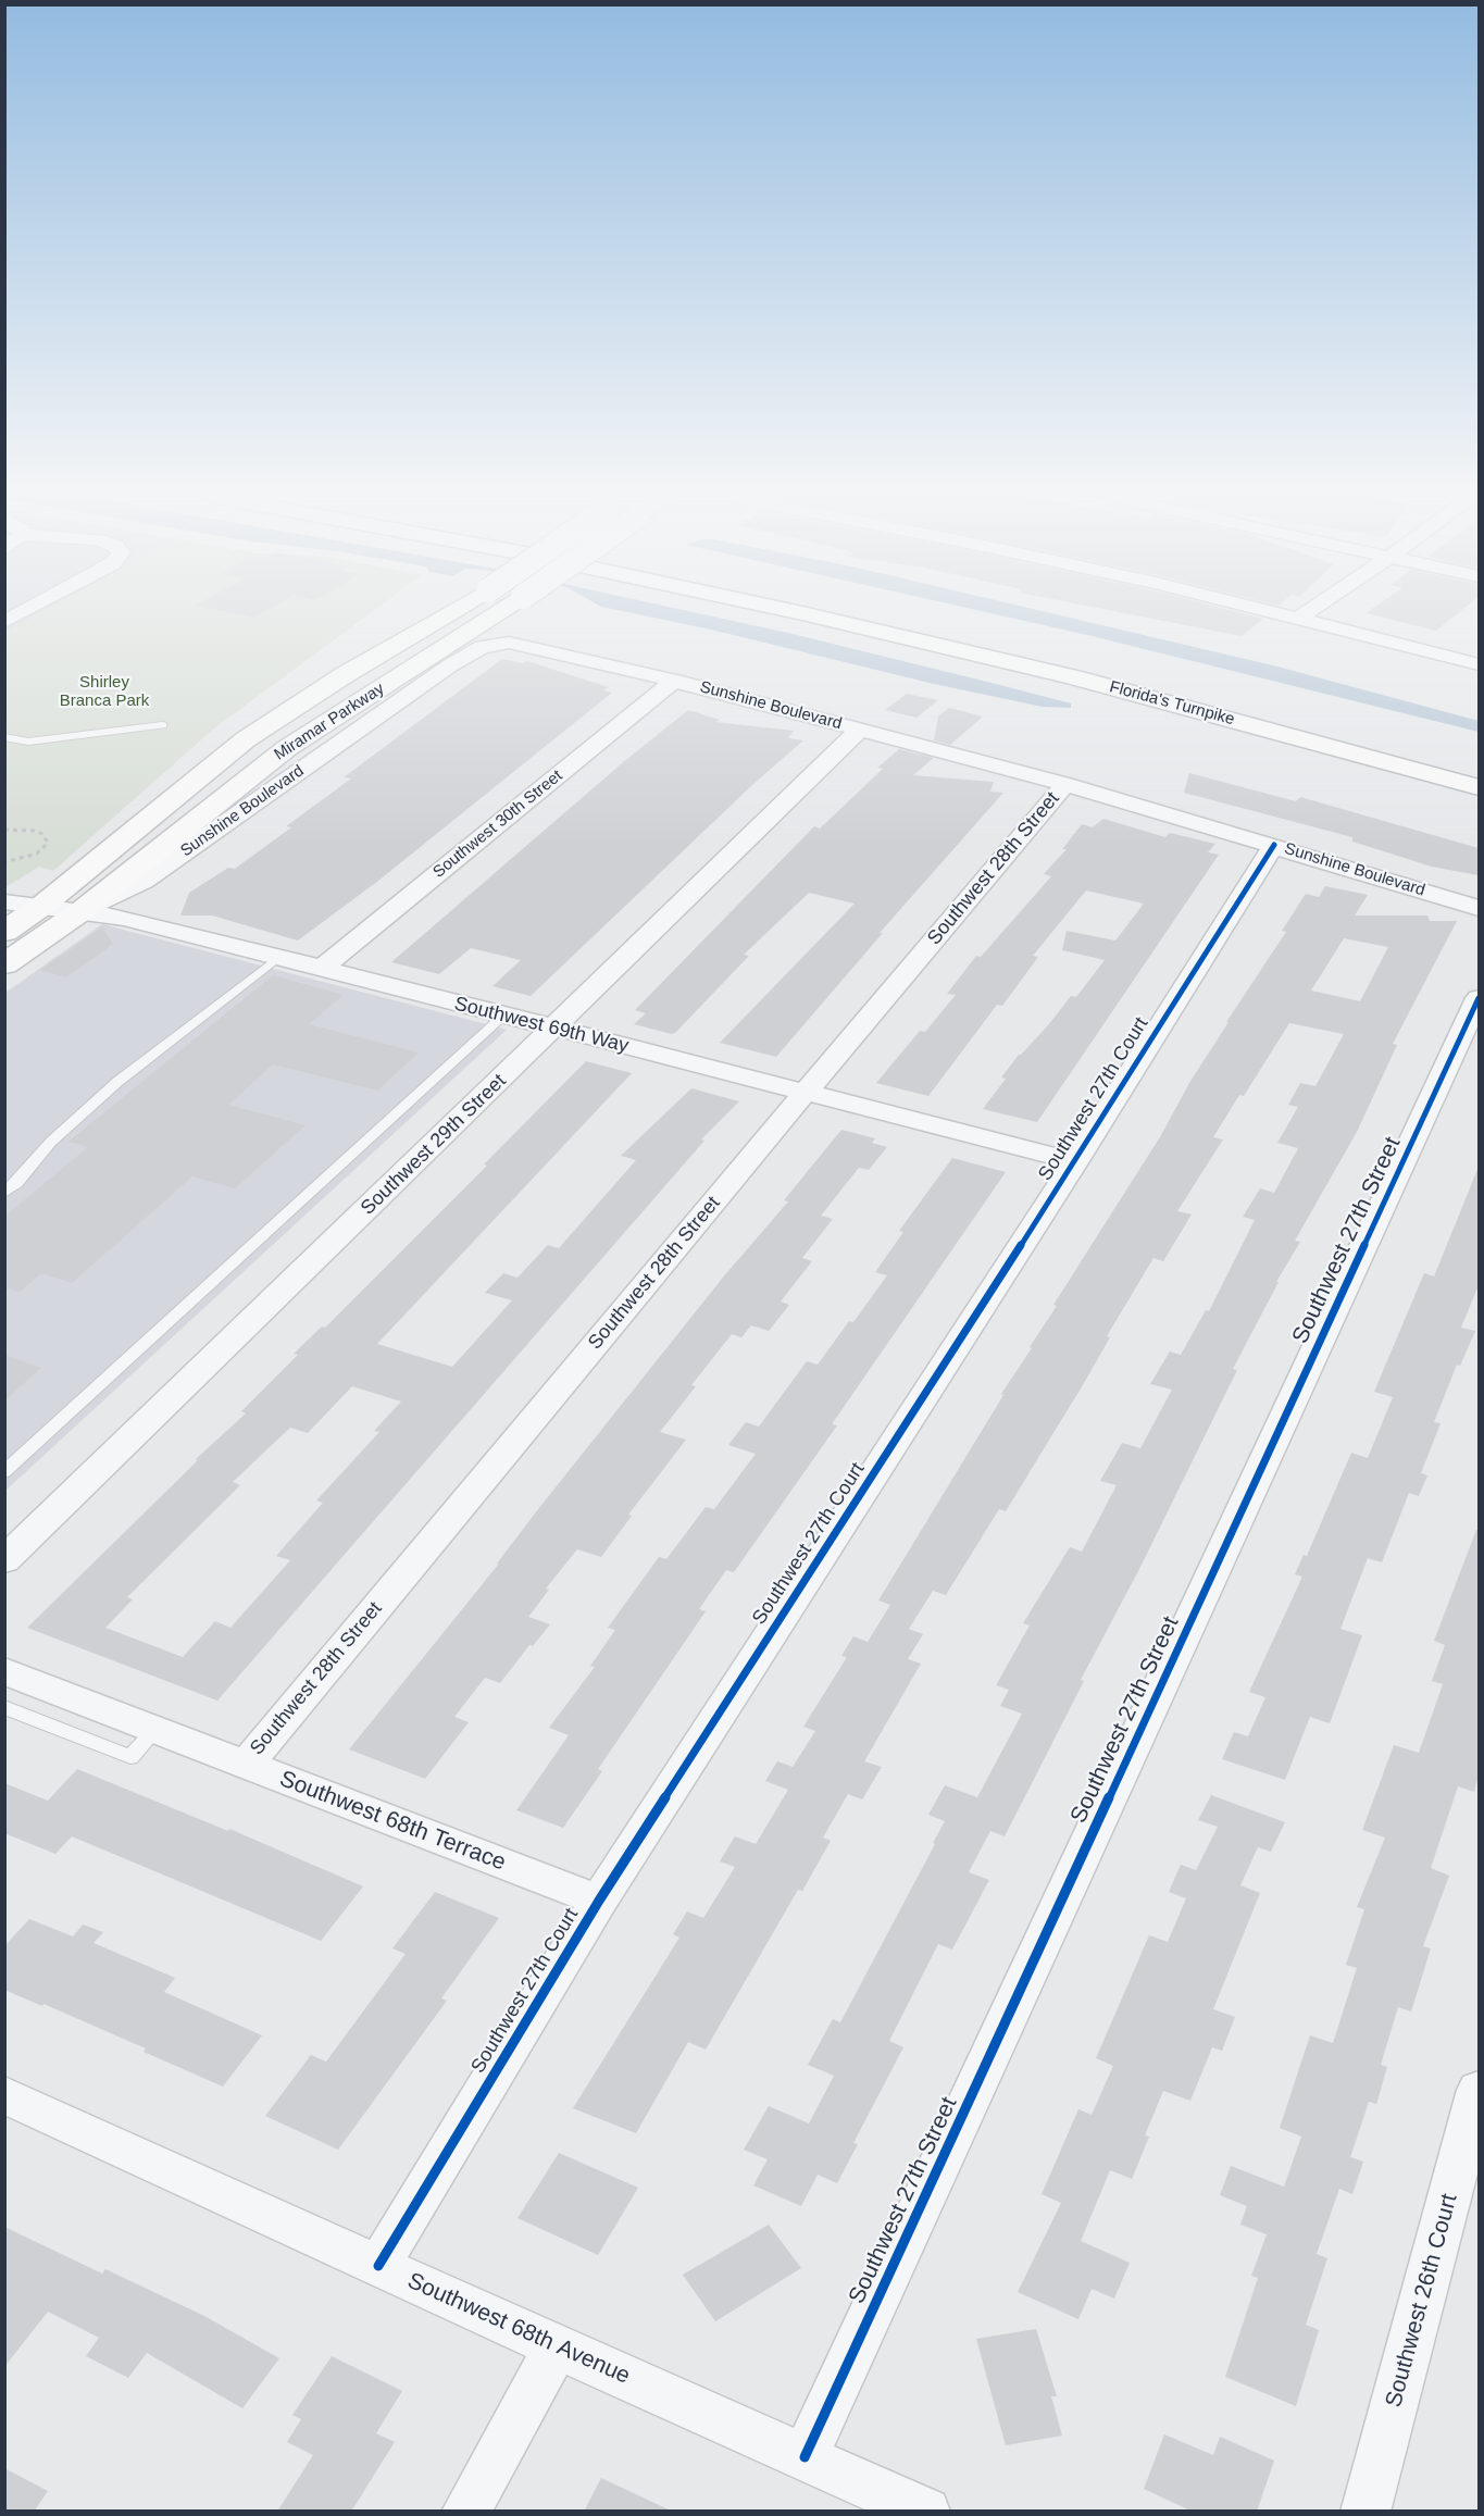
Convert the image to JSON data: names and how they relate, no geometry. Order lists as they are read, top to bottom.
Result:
{
  "streets": {
    "main road": ["Florida's Turnpike", "Miramar Parkway"],
    "street": [
      "Sunshine Boulevard",
      "Southwest 30th Street",
      "Southwest 28th Street",
      "Southwest 69th Way",
      "Southwest 27th Court",
      "Southwest 29th Street",
      "Southwest 27th Street",
      "Southwest 68th Terrace",
      "Southwest 26th Court",
      "Southwest 68th Avenue"
    ]
  },
  "crossings": [
    ["Sunshine Boulevard", "Miramar Parkway"],
    ["Sunshine Boulevard", "Southwest 30th Street"],
    ["Sunshine Boulevard", "Southwest 28th Street"],
    ["Sunshine Boulevard", "Southwest 69th Way"],
    ["Sunshine Boulevard", "Southwest 27th Court"],
    ["Sunshine Boulevard", "Southwest 29th Street"],
    ["Miramar Parkway", "Southwest 69th Way"],
    ["Southwest 30th Street", "Southwest 69th Way"],
    ["Southwest 28th Street", "Southwest 69th Way"],
    ["Southwest 28th Street", "Southwest 68th Terrace"],
    ["Southwest 69th Way", "Southwest 27th Court"],
    ["Southwest 69th Way", "Southwest 29th Street"],
    ["Southwest 27th Court", "Southwest 68th Terrace"],
    ["Southwest 27th Court", "Southwest 68th Avenue"],
    ["Southwest 27th Street", "Southwest 68th Avenue"]
  ],
  "parks": ["Shirley Branca Park"]
}
